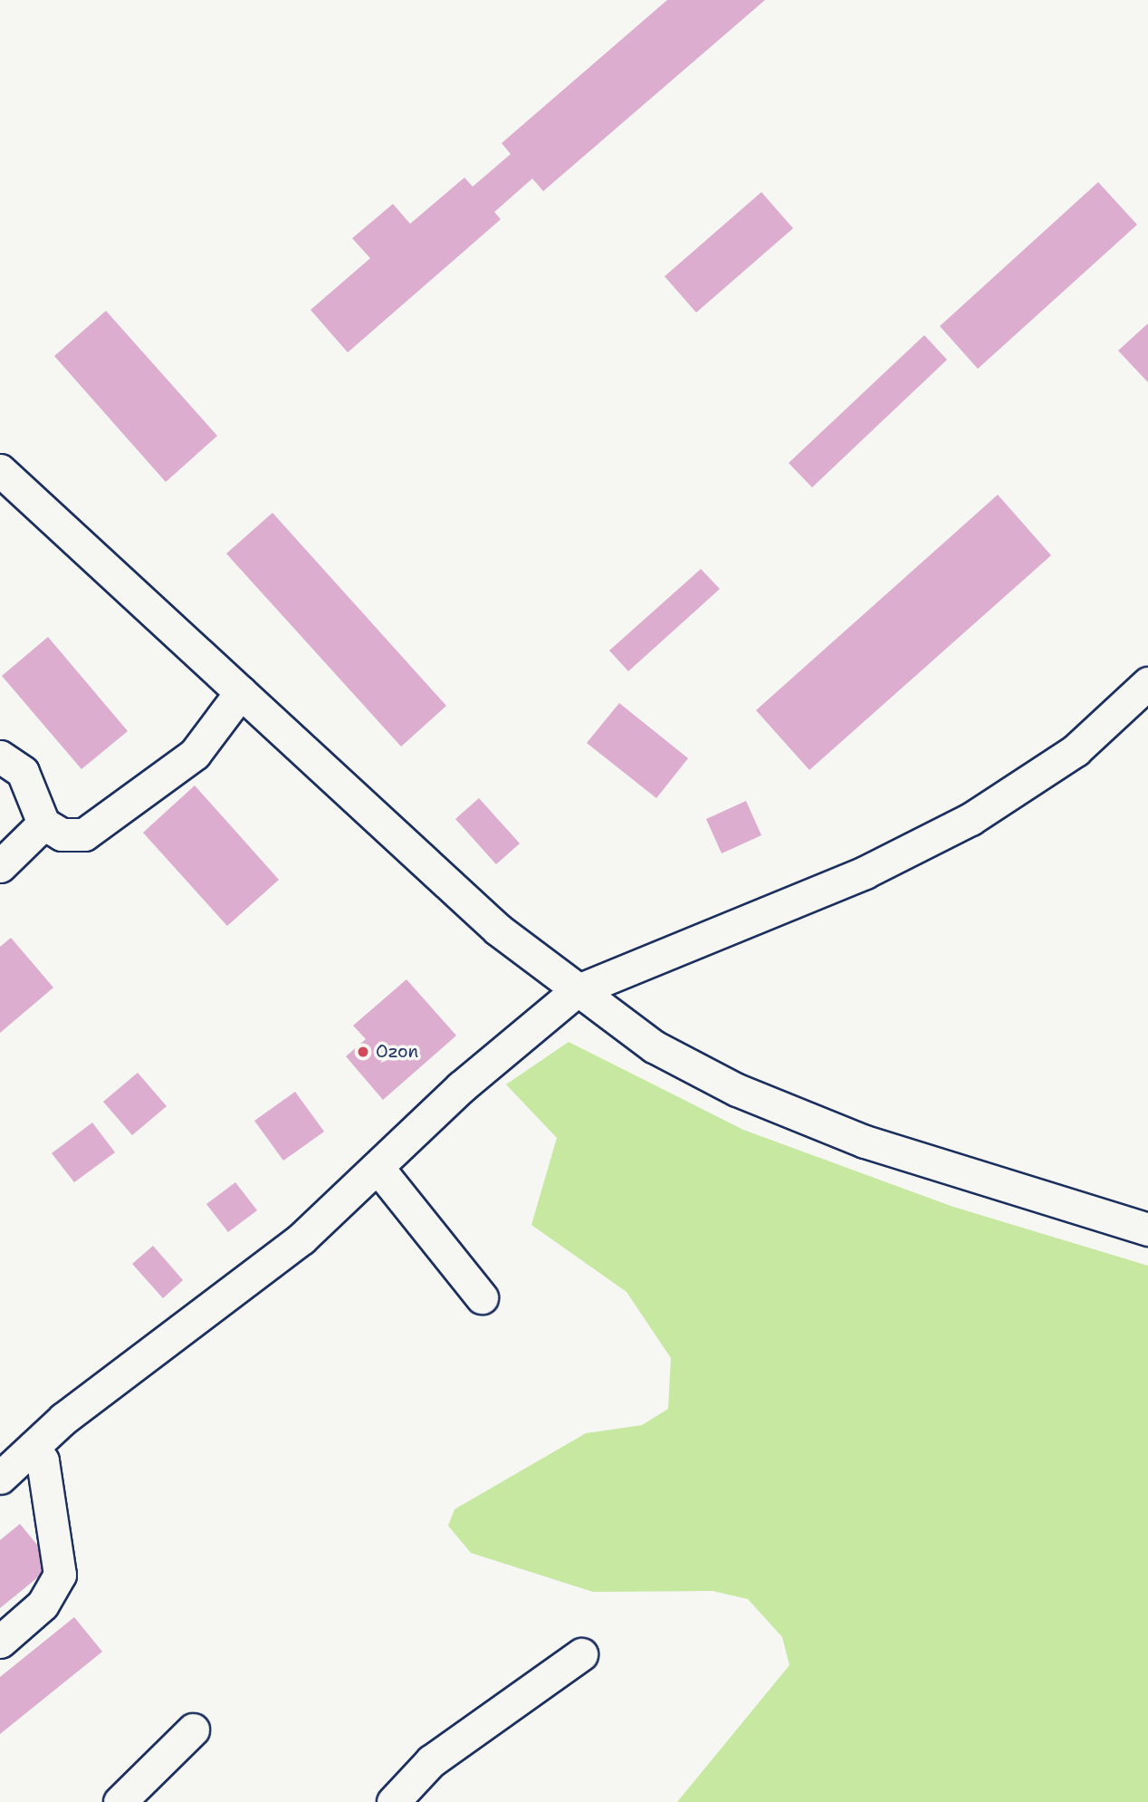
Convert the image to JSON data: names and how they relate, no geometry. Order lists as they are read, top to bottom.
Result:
{
  "places": ["Ozon"]
}
